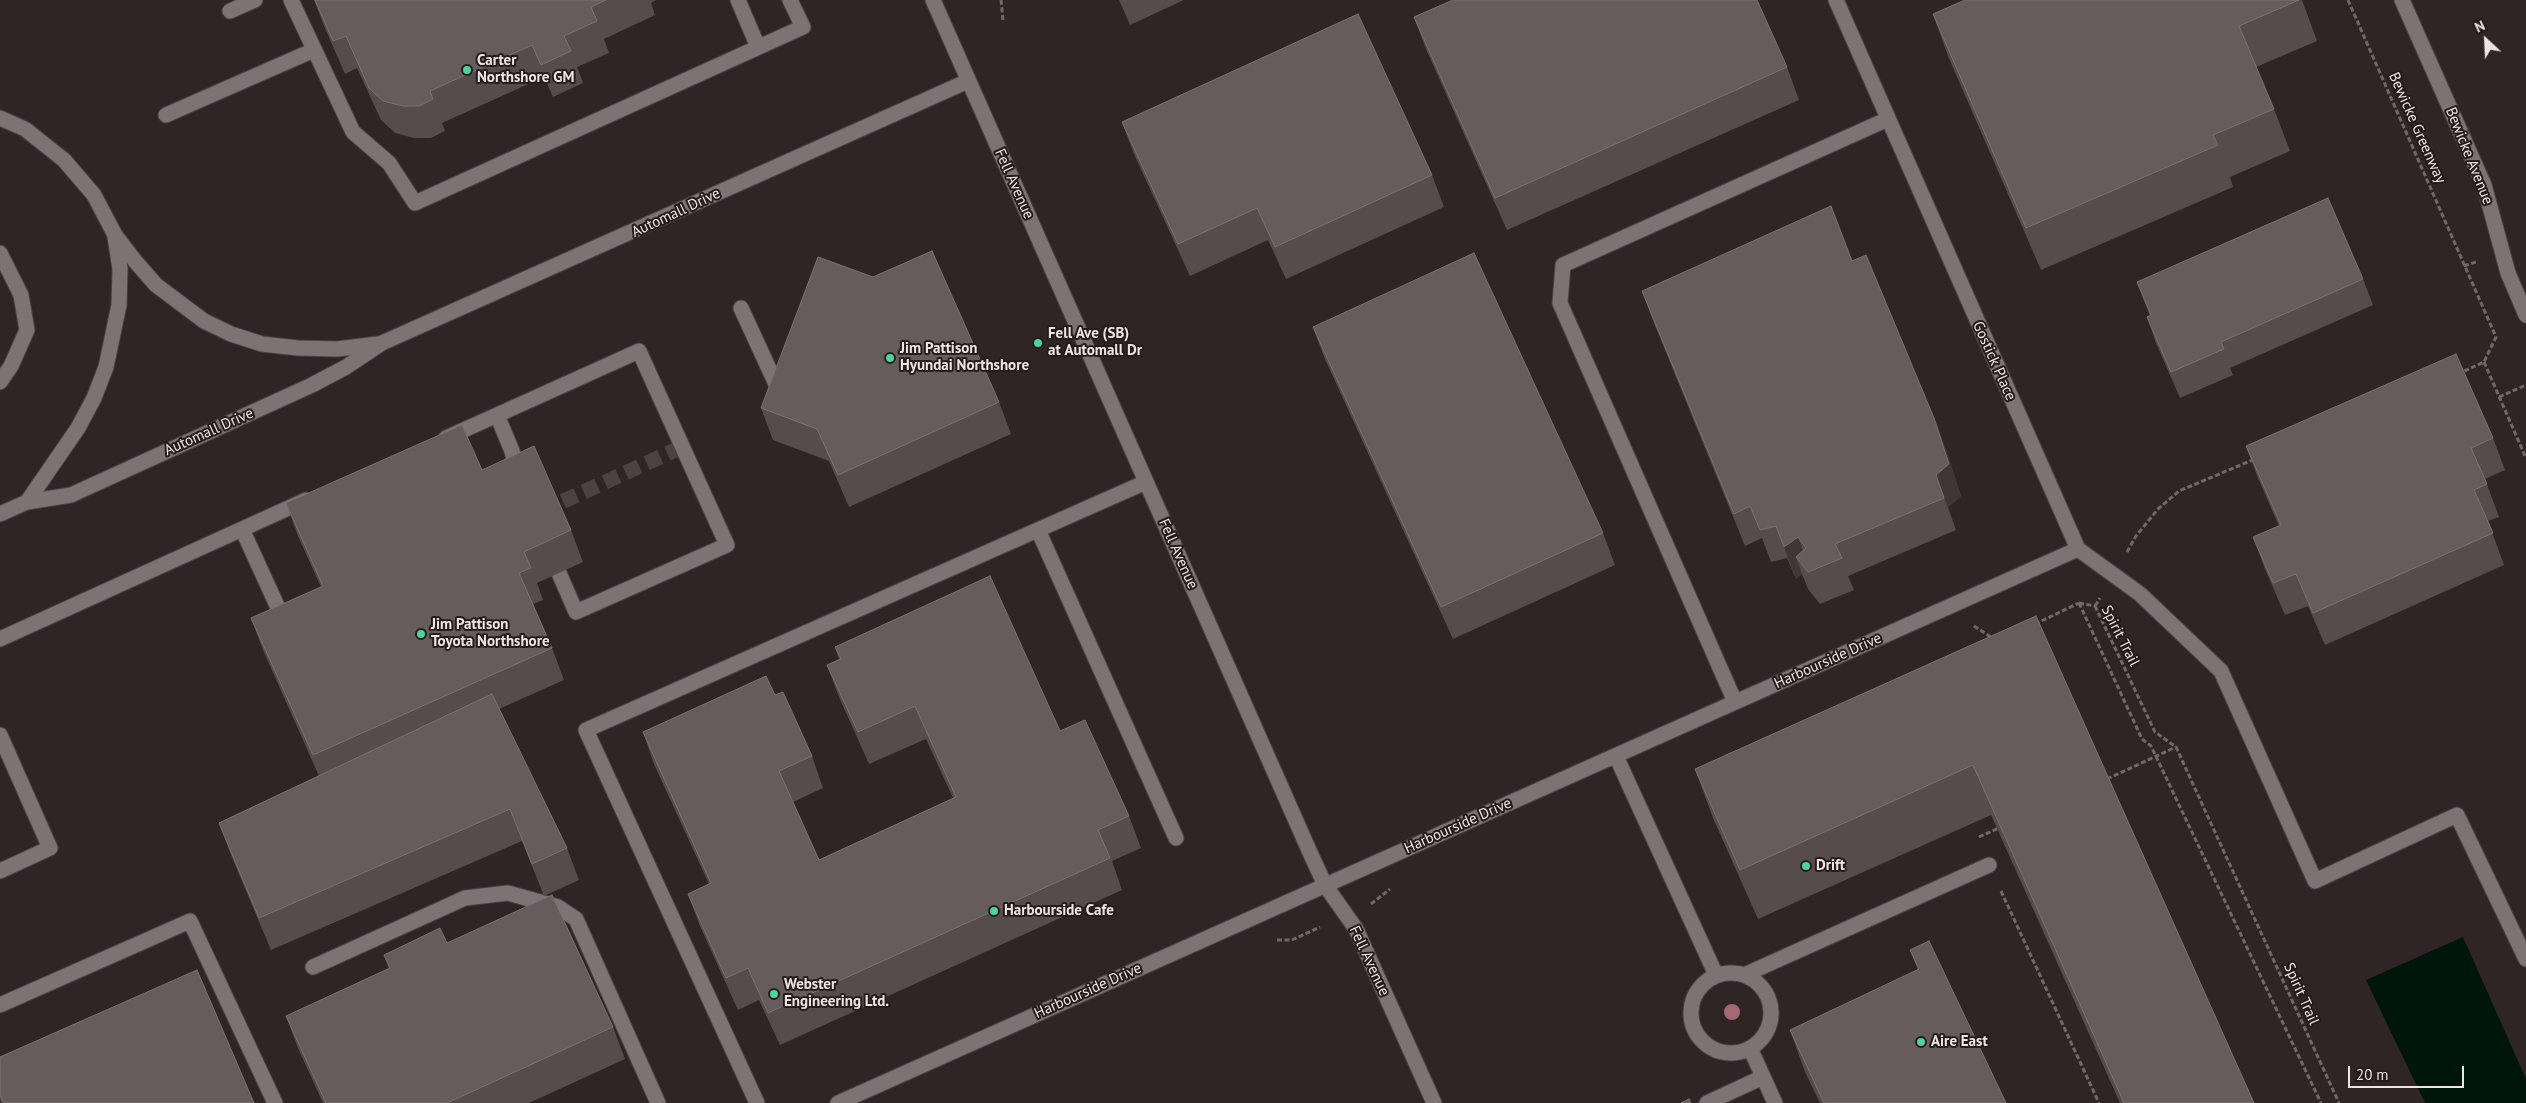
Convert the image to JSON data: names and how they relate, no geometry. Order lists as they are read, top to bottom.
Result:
{
  "streets": {
    "street": [
      "Bewicke Avenue",
      "Fell Avenue",
      "Automall Drive",
      "Gostick Place",
      "Harbourside Drive"
    ],
    "path": ["Bewicke Greenway", "Spirit Trail"]
  },
  "crossings": [
    ["Fell Avenue", "Automall Drive"],
    ["Fell Avenue", "Harbourside Drive"],
    ["Gostick Place", "Harbourside Drive"]
  ],
  "places": [
    "Carter Northshore GM",
    "Fell Ave (SB) at Automall Dr",
    "Jim Pattison Hyundai Northshore",
    "Jim Pattison Toyota Northshore",
    "Drift",
    "Harbourside Cafe",
    "Webster Engineering Ltd.",
    "Aire East"
  ],
  "scale_bar": "20 m",
  "north": "top left"
}
